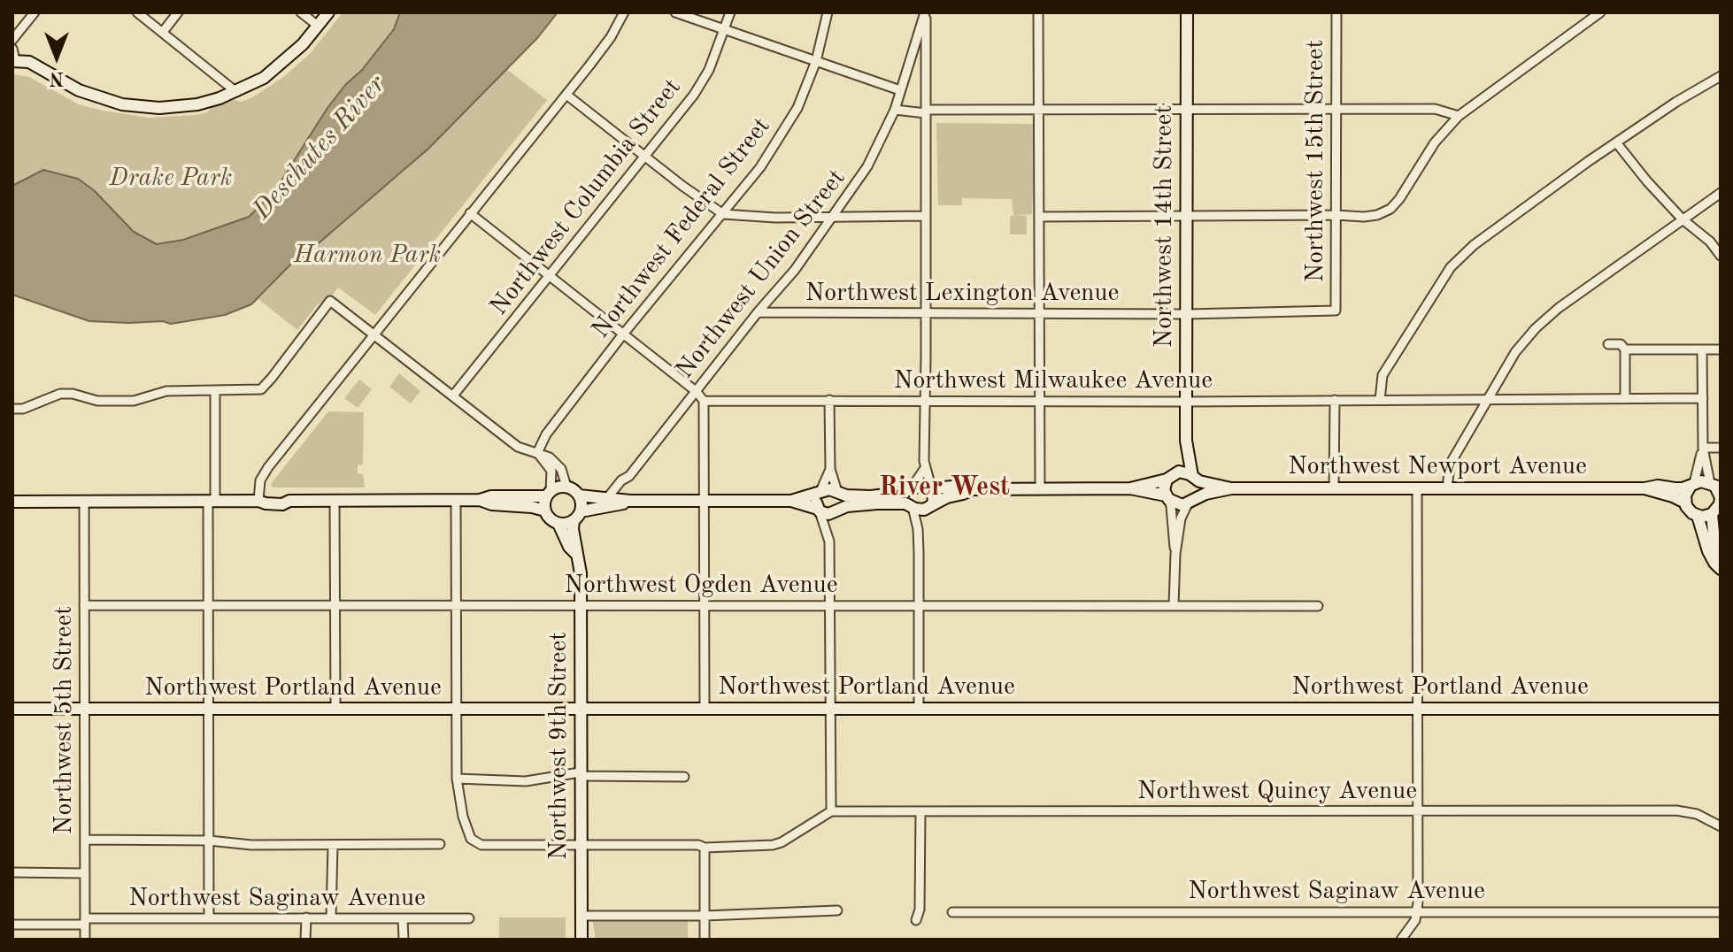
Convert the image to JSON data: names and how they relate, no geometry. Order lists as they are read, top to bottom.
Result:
{
  "streets": {
    "street": [
      "Northwest 15th Street",
      "Northwest Columbia Street",
      "Northwest 14th Street",
      "Northwest Federal Street",
      "Northwest Union Street",
      "Northwest Lexington Avenue",
      "Northwest Milwaukee Avenue",
      "Northwest Newport Avenue",
      "Northwest Ogden Avenue",
      "Northwest Portland Avenue",
      "Northwest 5th Street",
      "Northwest 9th Street",
      "Northwest Quincy Avenue",
      "Northwest Saginaw Avenue"
    ]
  },
  "crossings": [
    ["Northwest 15th Street", "Northwest Lexington Avenue"],
    ["Northwest 14th Street", "Northwest Lexington Avenue"],
    ["Northwest 14th Street", "Northwest Milwaukee Avenue"],
    ["Northwest 14th Street", "Northwest Newport Avenue"],
    ["Northwest Union Street", "Northwest Lexington Avenue"],
    ["Northwest Ogden Avenue", "Northwest 5th Street"],
    ["Northwest Ogden Avenue", "Northwest 9th Street"],
    ["Northwest Portland Avenue", "Northwest 5th Street"],
    ["Northwest Portland Avenue", "Northwest 9th Street"],
    ["Northwest 5th Street", "Northwest Saginaw Avenue"]
  ],
  "districts": ["River West"],
  "water": ["Deschutes River"],
  "parks": ["Drake Park", "Harmon Park"],
  "north": "bottom"
}
